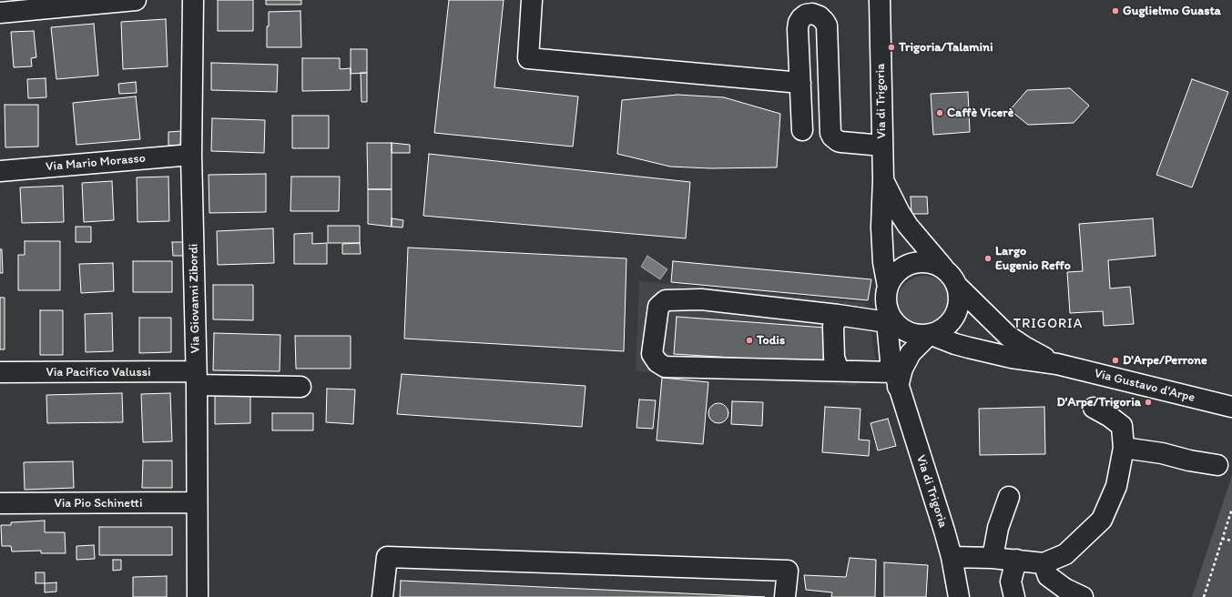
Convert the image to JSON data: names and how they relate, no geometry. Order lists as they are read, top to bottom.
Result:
{
  "streets": {
    "street": [
      "Via di Trigoria",
      "Via Mario Morasso",
      "Via Giovanni Zibordi",
      "Via Pacifico Valussi",
      "Via Gustavo d'Arpe",
      "Via Pio Schinetti"
    ]
  },
  "crossings": [
    ["Via di Trigoria", "Via Gustavo d'Arpe"],
    ["Via Mario Morasso", "Via Giovanni Zibordi"],
    ["Via Giovanni Zibordi", "Via Pacifico Valussi"],
    ["Via Giovanni Zibordi", "Via Pio Schinetti"]
  ],
  "districts": ["TRIGORIA"],
  "places": [
    "Guglielmo Guasta",
    "Trigoria/Talamini",
    "Caffè Vicerè",
    "Largo Eugenio Reffo",
    "Todis",
    "D'Arpe/Perrone",
    "D'Arpe/Trigoria"
  ]
}
